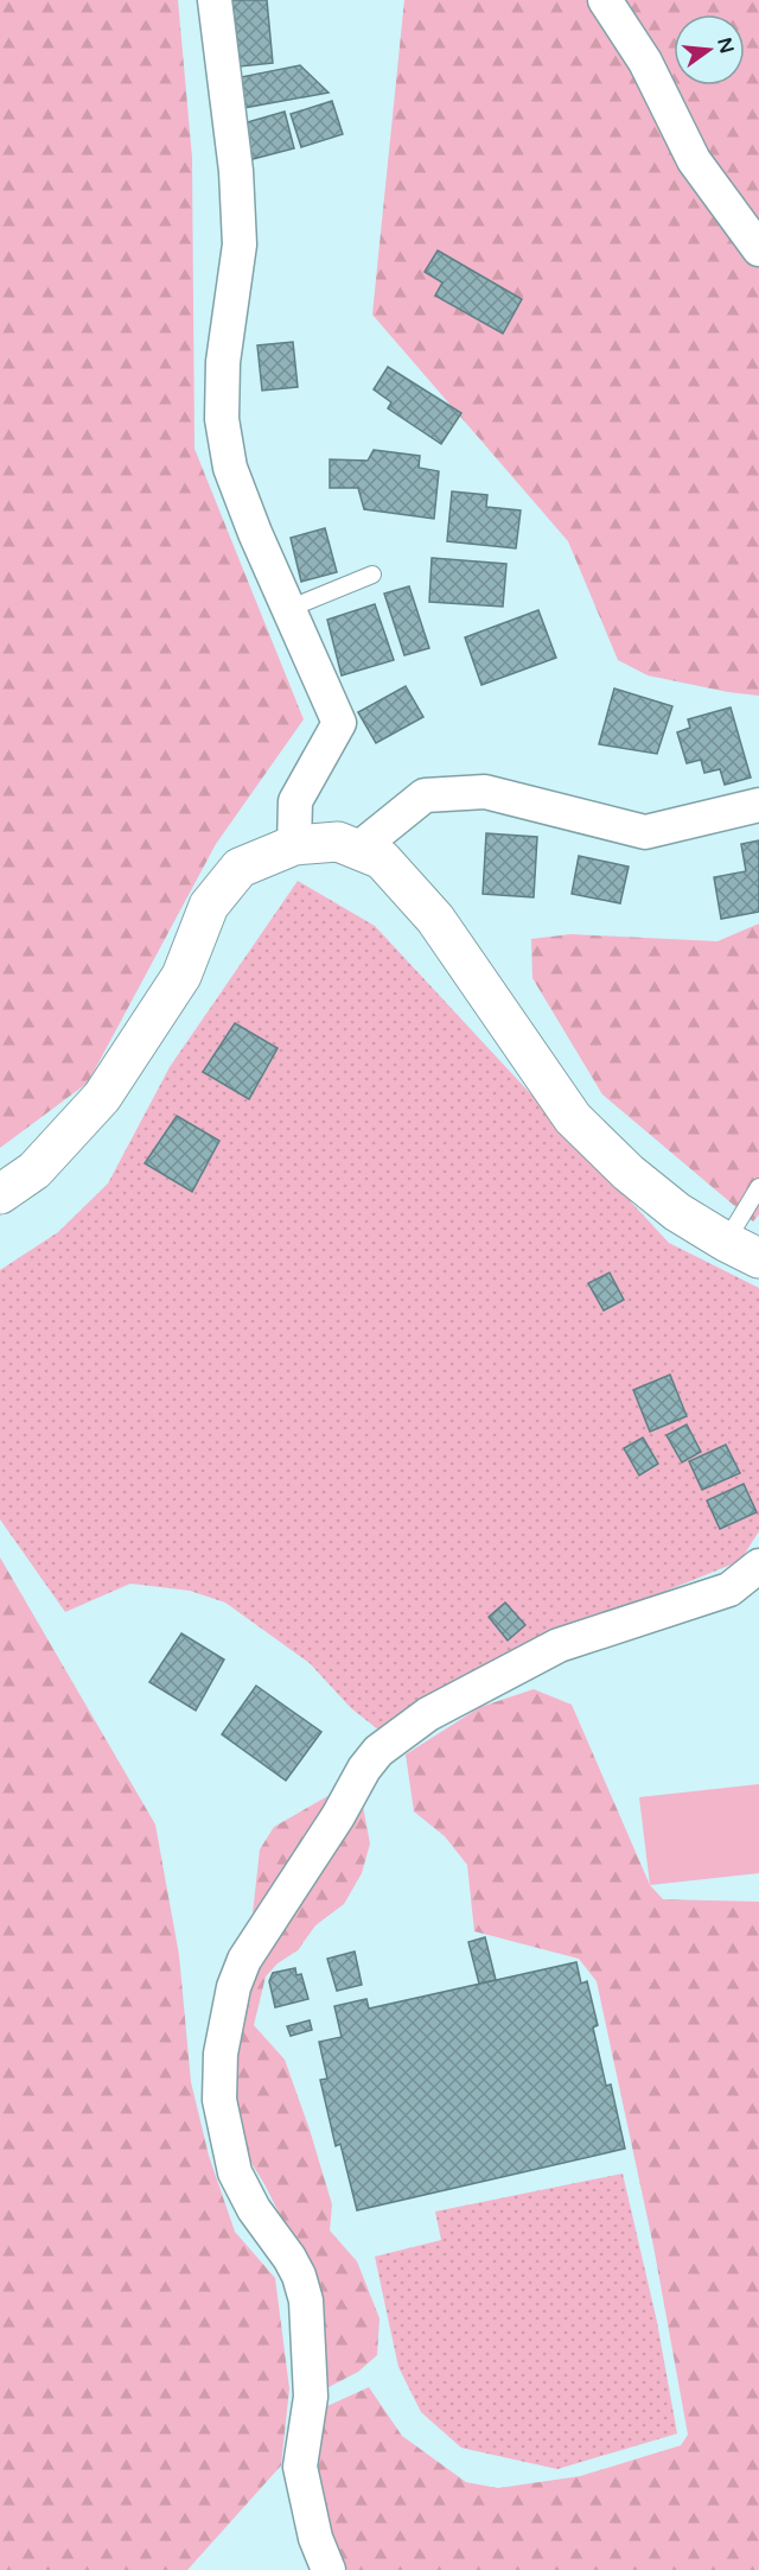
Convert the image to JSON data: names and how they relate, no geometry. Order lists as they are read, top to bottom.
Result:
{
  "north": "right"
}
